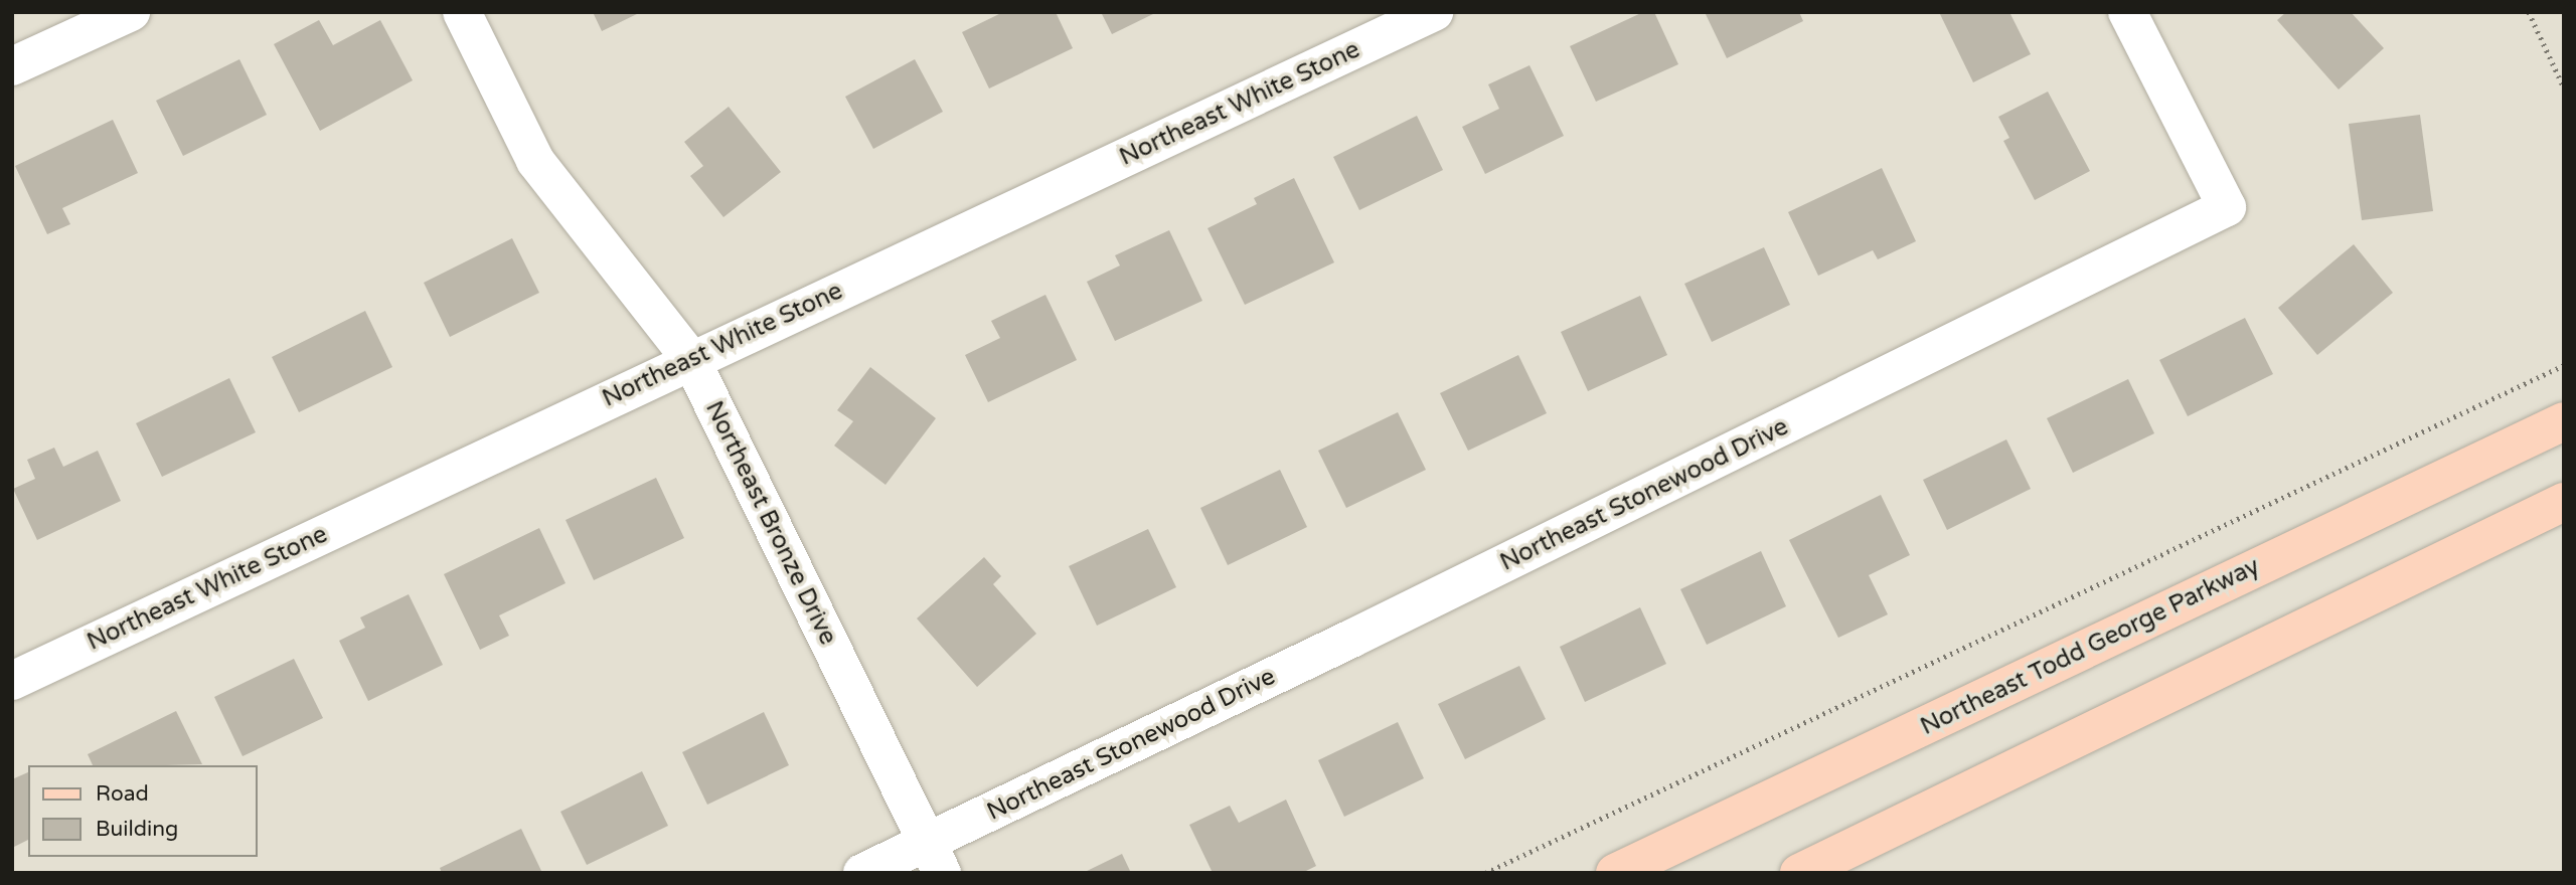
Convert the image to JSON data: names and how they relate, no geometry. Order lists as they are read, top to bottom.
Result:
{
  "streets": {
    "main road": ["Northeast Todd George Parkway"],
    "street": ["Northeast White Stone", "Northeast Stonewood Drive", "Northeast Bronze Drive"]
  },
  "crossings": [
    ["Northeast White Stone", "Northeast Bronze Drive"],
    ["Northeast Stonewood Drive", "Northeast Bronze Drive"]
  ],
  "legend": ["Road", "Building"]
}
